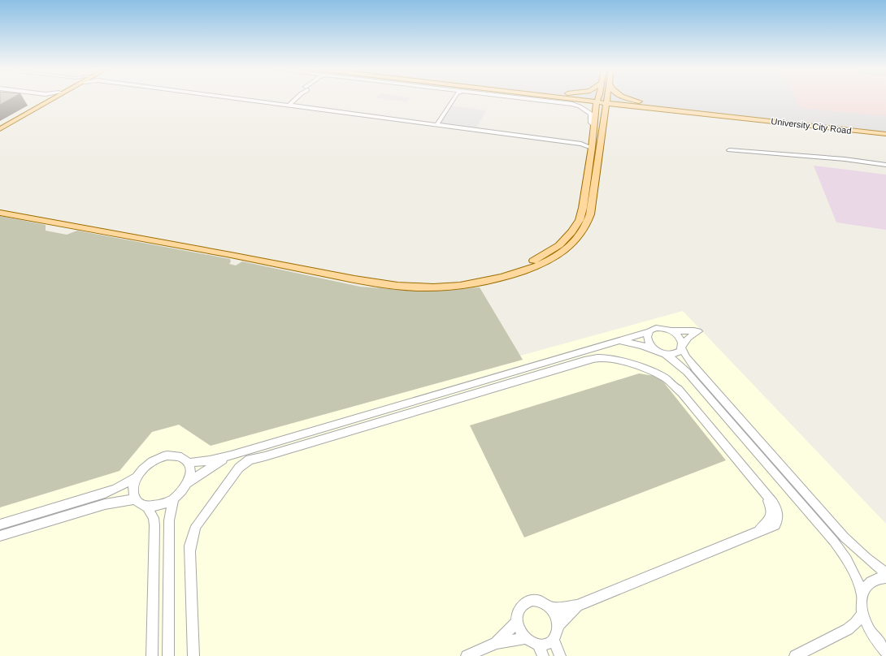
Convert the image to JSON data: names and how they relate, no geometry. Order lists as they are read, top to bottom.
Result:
{
  "streets": {
    "main road": ["University City Road"]
  }
}
